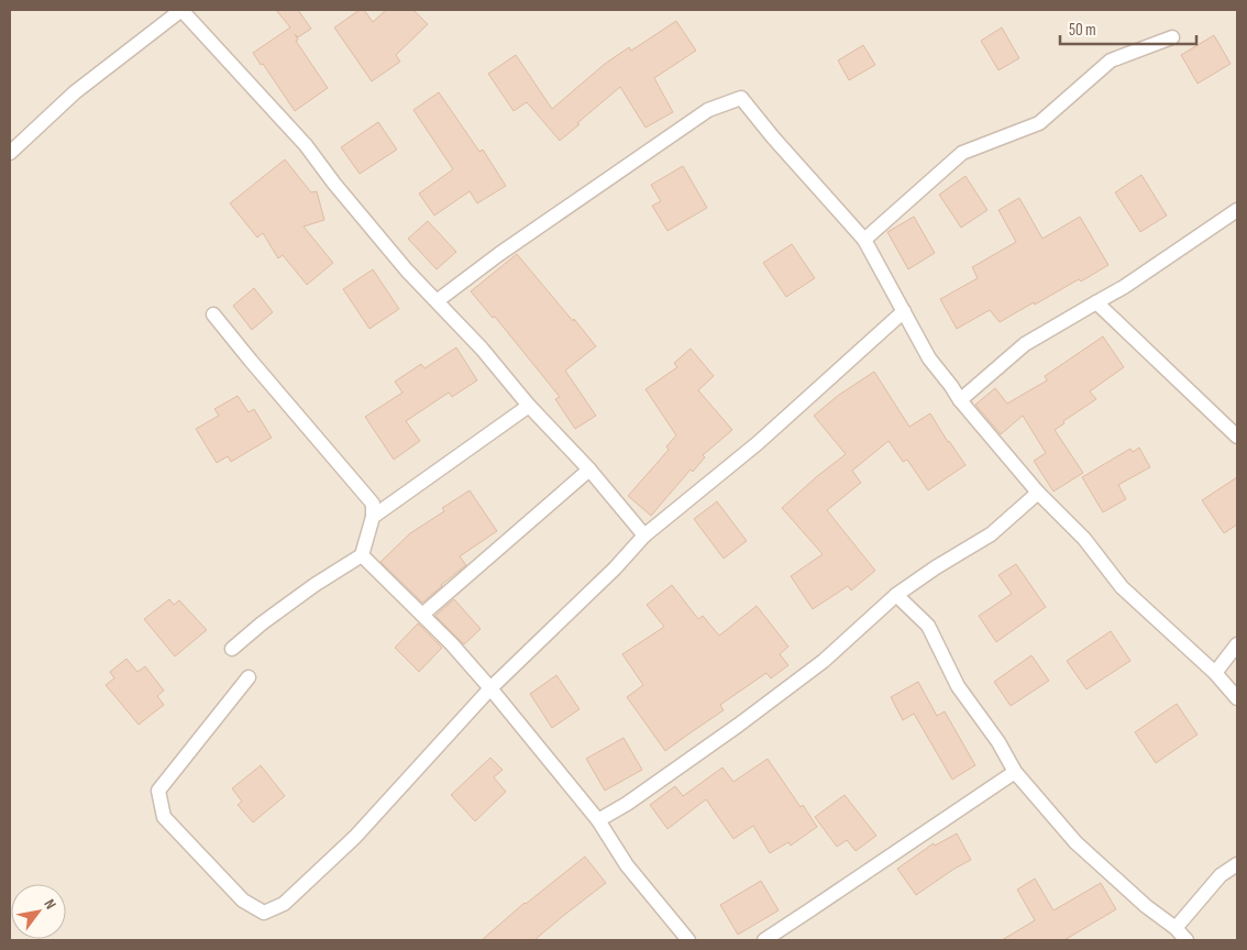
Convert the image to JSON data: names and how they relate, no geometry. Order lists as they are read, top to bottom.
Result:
{
  "scale_bar": "50 m",
  "north": "top right"
}
